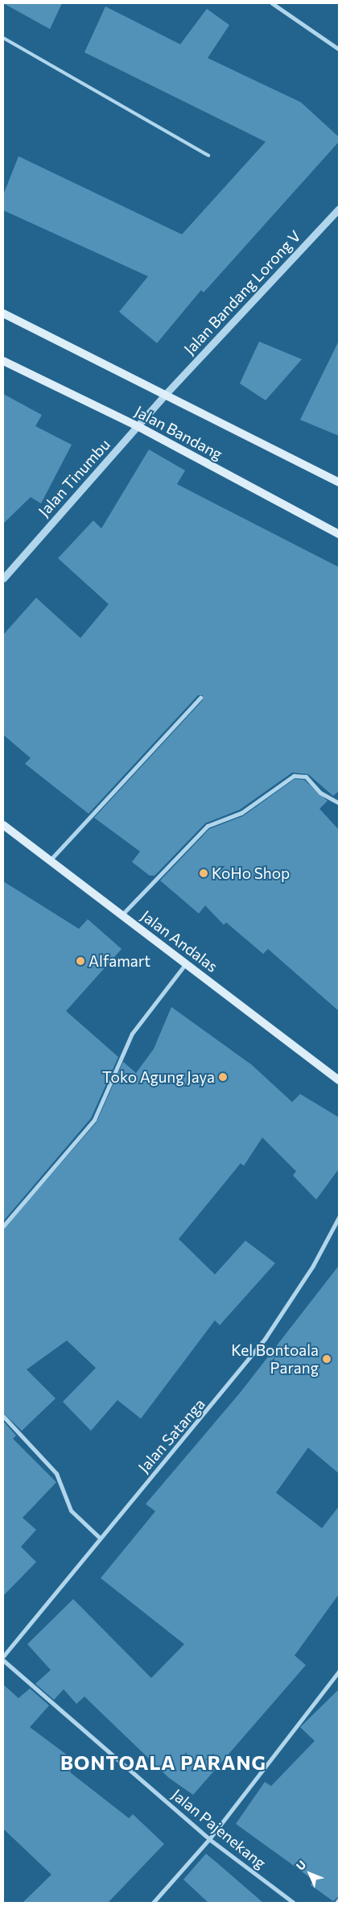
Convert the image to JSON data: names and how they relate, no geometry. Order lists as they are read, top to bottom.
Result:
{
  "streets": {
    "main road": ["Jalan Bandang", "Jalan Andalas"],
    "street": [
      "Jalan Bandang Lorong V",
      "Jalan Tinumbu",
      "Jalan Satanga",
      "Jalan Pajenekang"
    ]
  },
  "crossings": [
    ["Jalan Bandang Lorong V", "Jalan Bandang"],
    ["Jalan Bandang Lorong V", "Jalan Tinumbu"],
    ["Jalan Bandang", "Jalan Tinumbu"]
  ],
  "districts": ["BONTOALA PARANG"],
  "places": [
    "KoHo Shop",
    "Alfamart",
    "Toko Agung Jaya",
    "Kel Bontoala Parang"
  ],
  "north": "top left"
}
